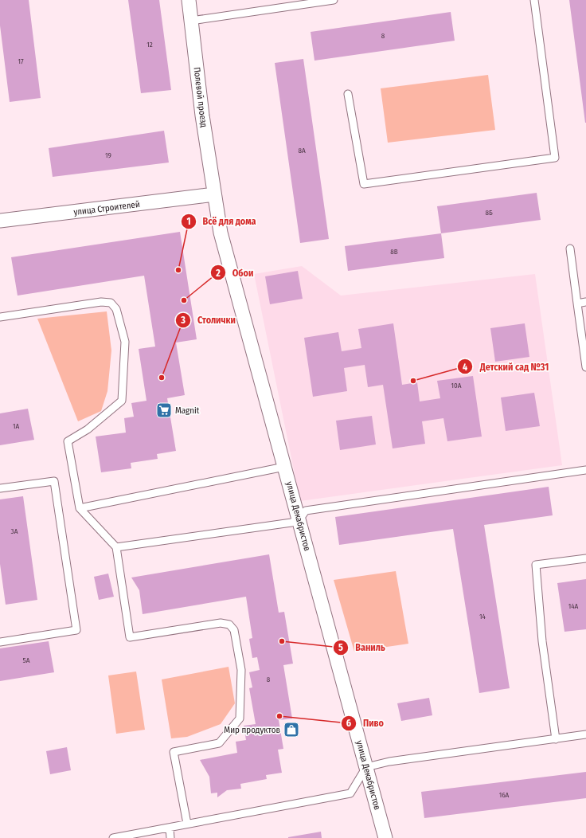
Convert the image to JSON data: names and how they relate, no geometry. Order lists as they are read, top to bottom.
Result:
{
  "streets": {
    "street": ["Полевой проезд", "улица Строителей", "улица Декабристов"]
  },
  "crossings": [
    ["Полевой проезд", "улица Строителей"],
    ["Полевой проезд", "улица Декабристов"],
    ["улица Строителей", "улица Декабристов"]
  ],
  "places": {
    "other": [
      "Всё для дома",
      "Обои",
      "Столички",
      "Детский сад №31",
      "Ваниль",
      "Пиво"
    ],
    "supermarket": ["Magnit"],
    "shop": ["Мир продуктов"]
  },
  "house_numbers": [
    "8",
    "12",
    "17",
    "8А",
    "19",
    "8Б",
    "8В",
    "10А",
    "1А",
    "3А",
    "14А",
    "14",
    "5А",
    "8",
    "16А"
  ]
}
